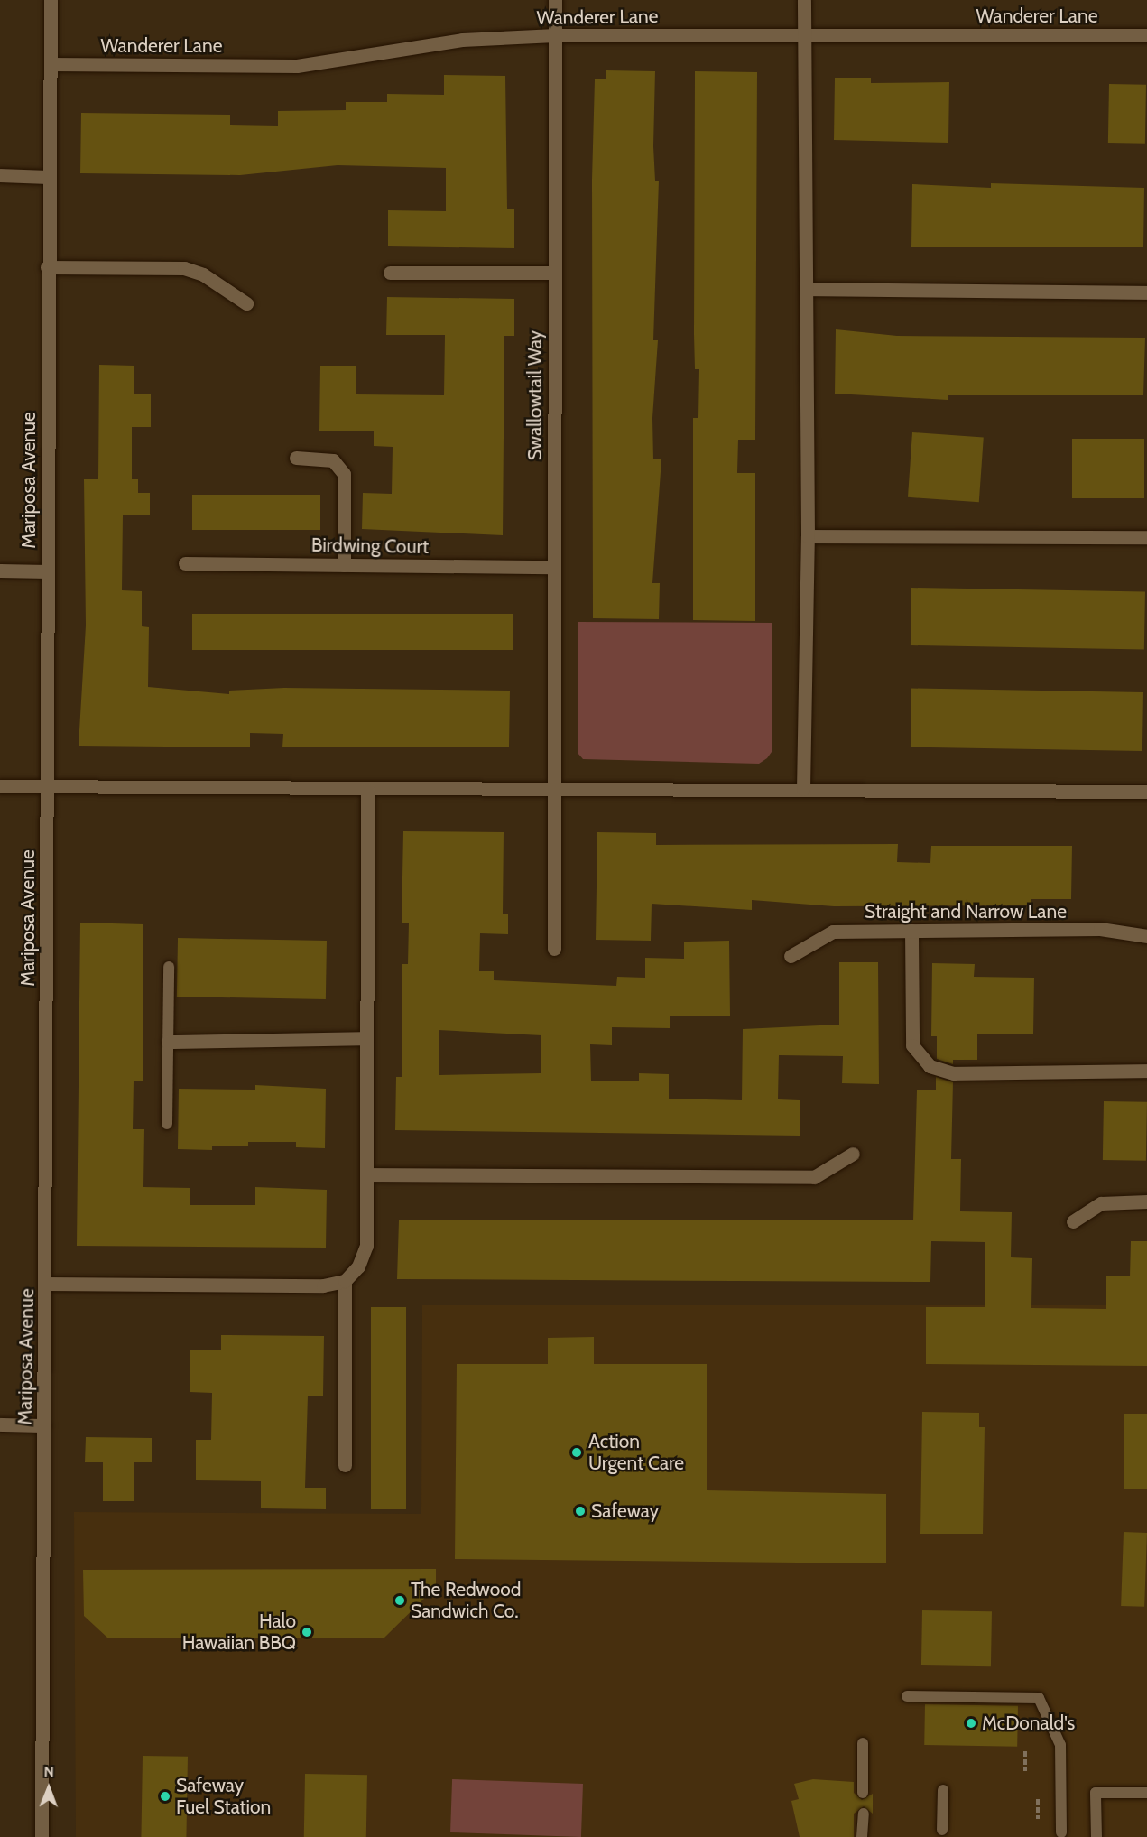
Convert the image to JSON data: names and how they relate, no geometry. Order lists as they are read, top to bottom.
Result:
{
  "streets": {
    "street": [
      "Wanderer Lane",
      "Swallowtail Way",
      "Mariposa Avenue",
      "Birdwing Court",
      "Straight and Narrow Lane"
    ]
  },
  "crossings": [
    ["Wanderer Lane", "Swallowtail Way"],
    ["Wanderer Lane", "Mariposa Avenue"],
    ["Swallowtail Way", "Birdwing Court"]
  ],
  "places": [
    "Action Urgent Care",
    "Safeway",
    "The Redwood Sandwich Co.",
    "Halo Hawaiian BBQ",
    "McDonald's",
    "Safeway Fuel Station"
  ],
  "north": "top"
}
